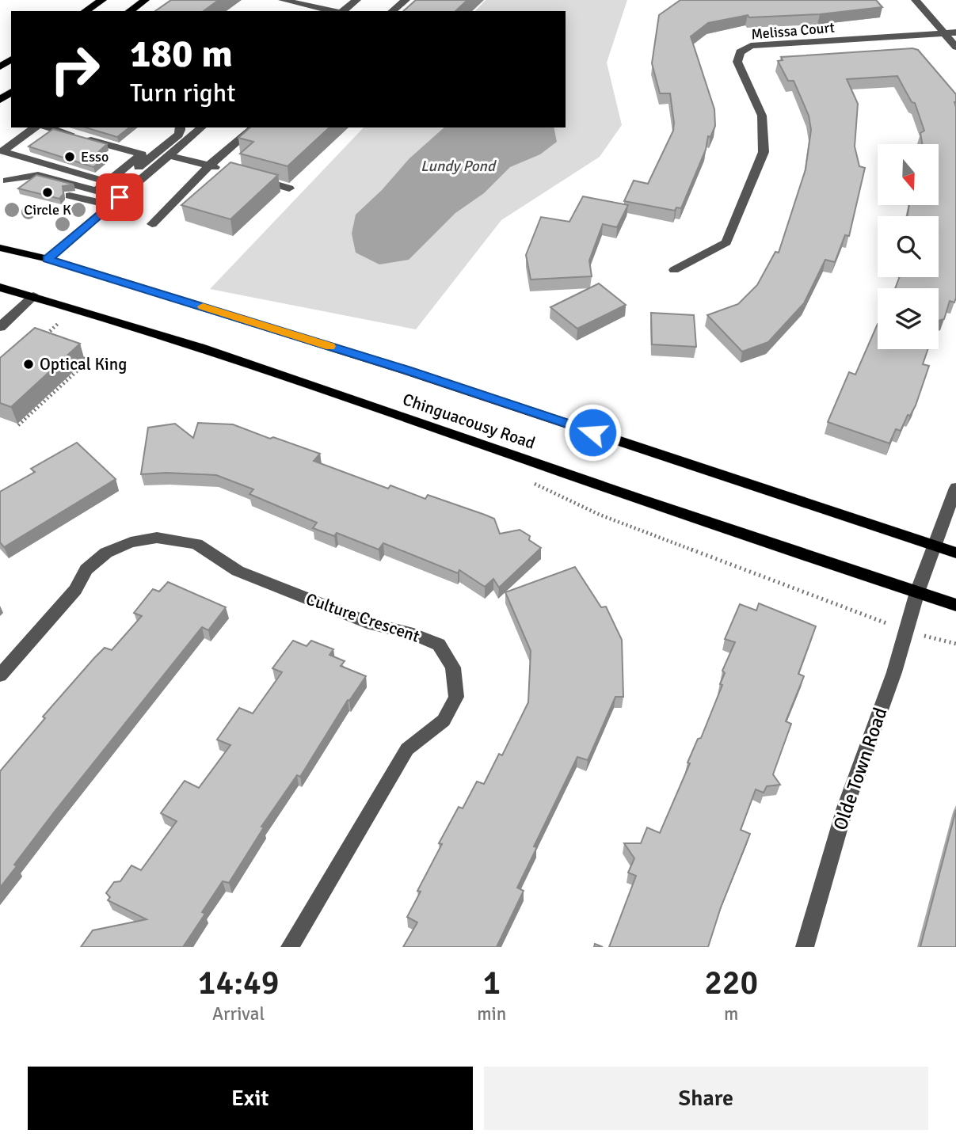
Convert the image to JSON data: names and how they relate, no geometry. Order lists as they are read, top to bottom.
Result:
{
  "streets": {
    "main road": ["Chinguacousy Road"],
    "street": ["Melissa Court", "Culture Crescent", "Olde Town Road"]
  },
  "crossings": [
    ["Chinguacousy Road", "Olde Town Road"]
  ],
  "water": ["Lundy Pond"],
  "places": ["Esso", "Circle K", "Optical King"],
  "north": "bottom",
  "page": {
    "turn": ["180 m", "Turn right"],
    "eta": [
      "14:49",
      "Arrival",
      "1",
      "min",
      "220",
      "m"
    ],
    "buttons": ["Exit", "Share"]
  }
}
